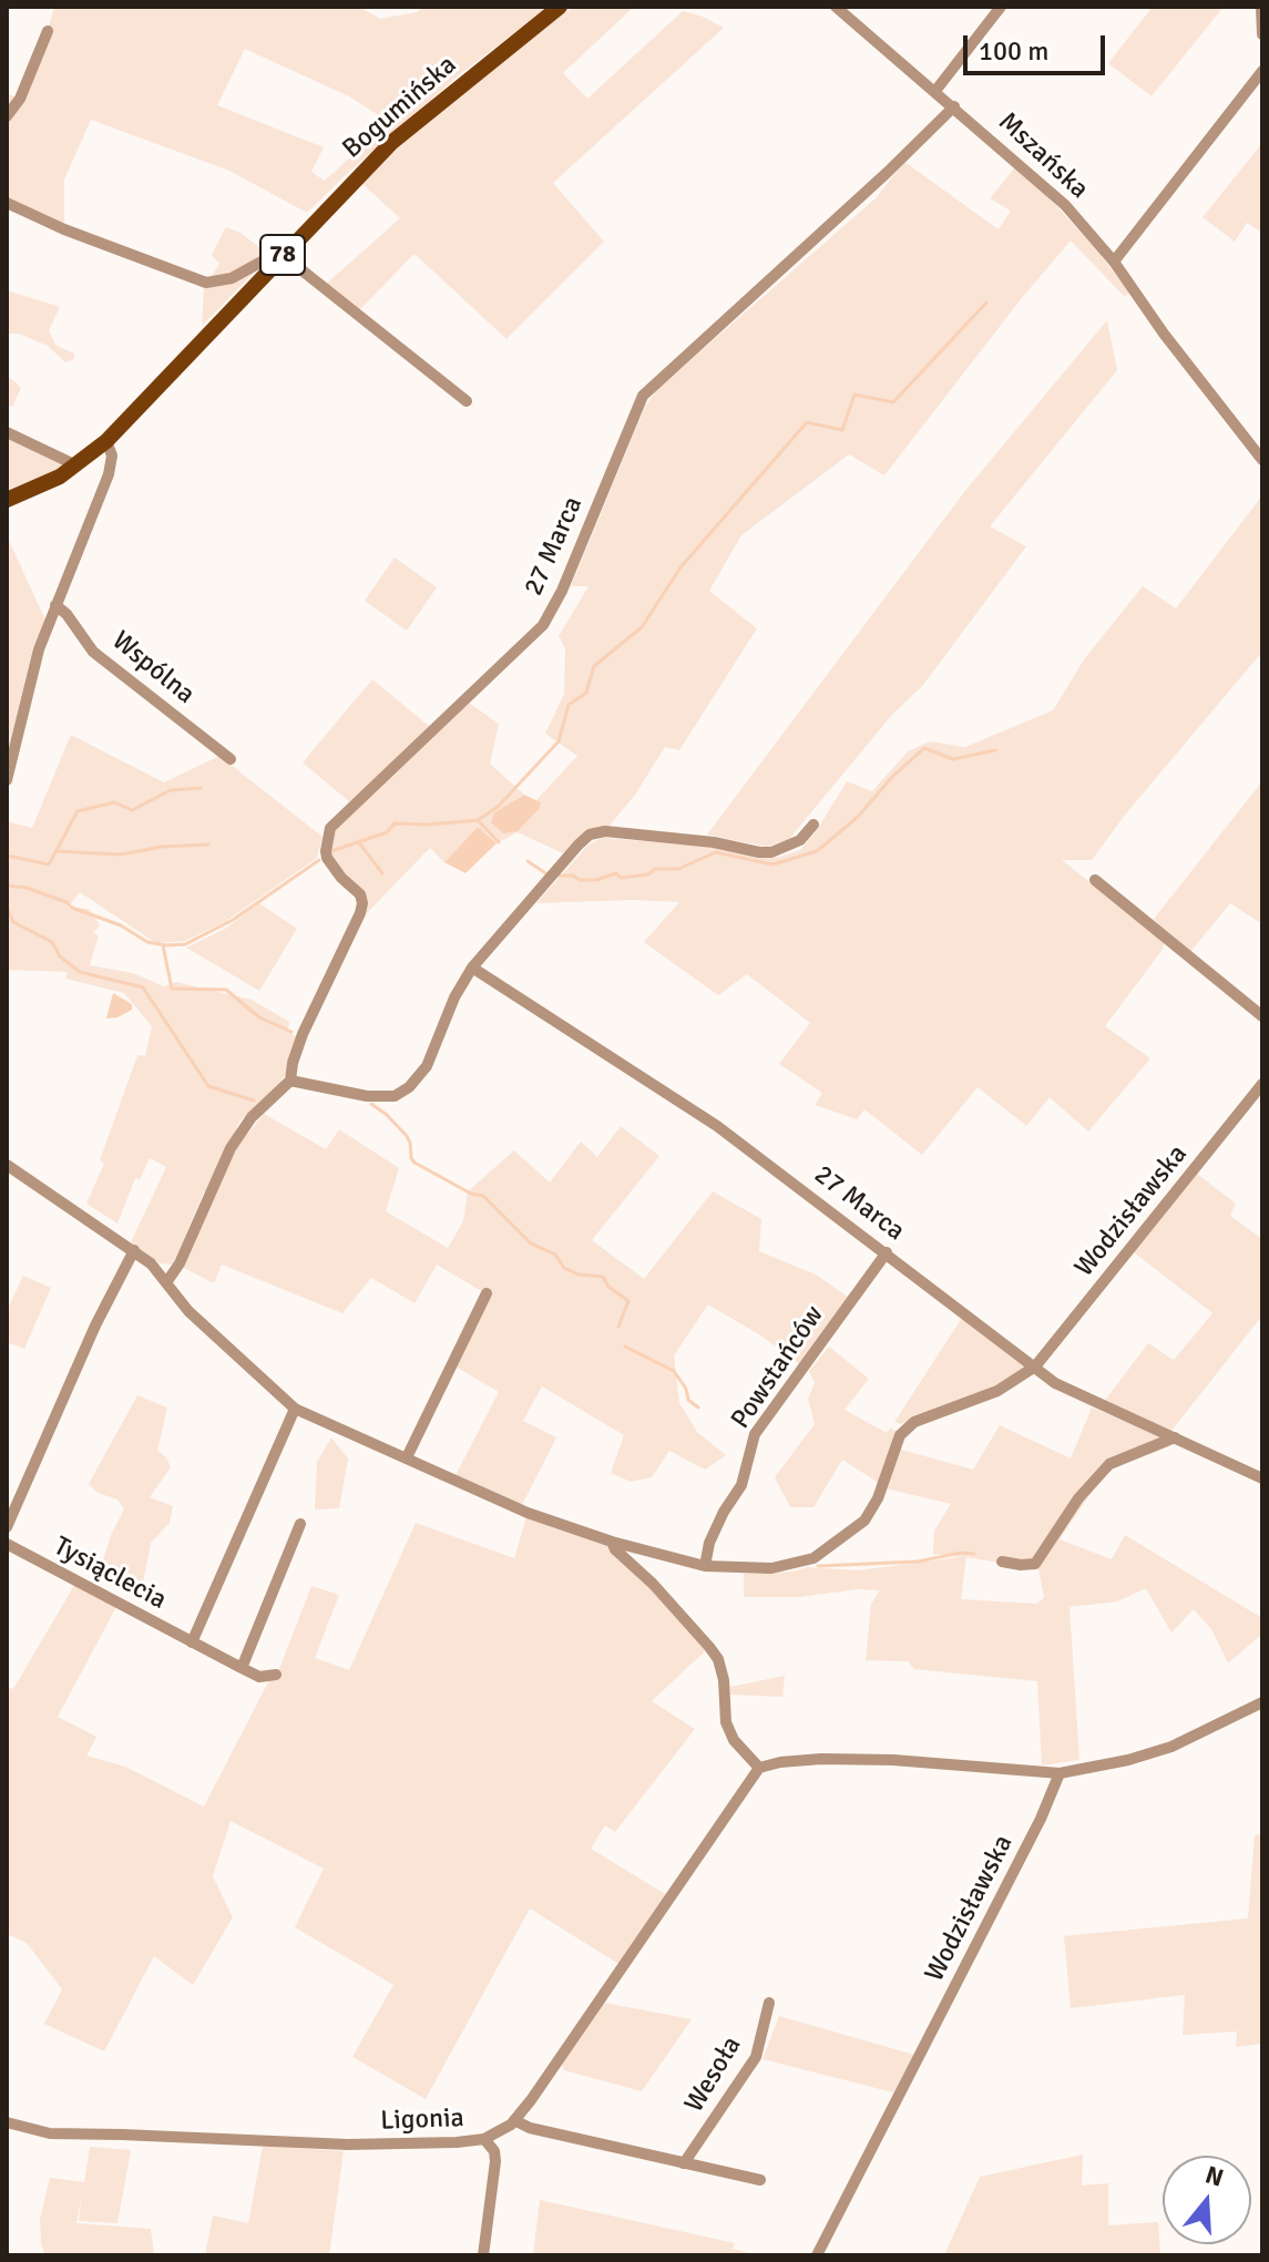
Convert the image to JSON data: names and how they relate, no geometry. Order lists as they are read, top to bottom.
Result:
{
  "streets": {
    "main road": ["Bogumińska", "78"],
    "street": [
      "Mszańska",
      "27 Marca",
      "Wspólna",
      "Wodzisławska",
      "Powstańców",
      "Tysiąclecia",
      "Wesoła",
      "Ligonia"
    ]
  },
  "crossings": [
    ["Mszańska", "27 Marca"],
    ["27 Marca", "Wodzisławska"],
    ["27 Marca", "Powstańców"]
  ],
  "scale_bar": "100 m",
  "north": "top"
}
